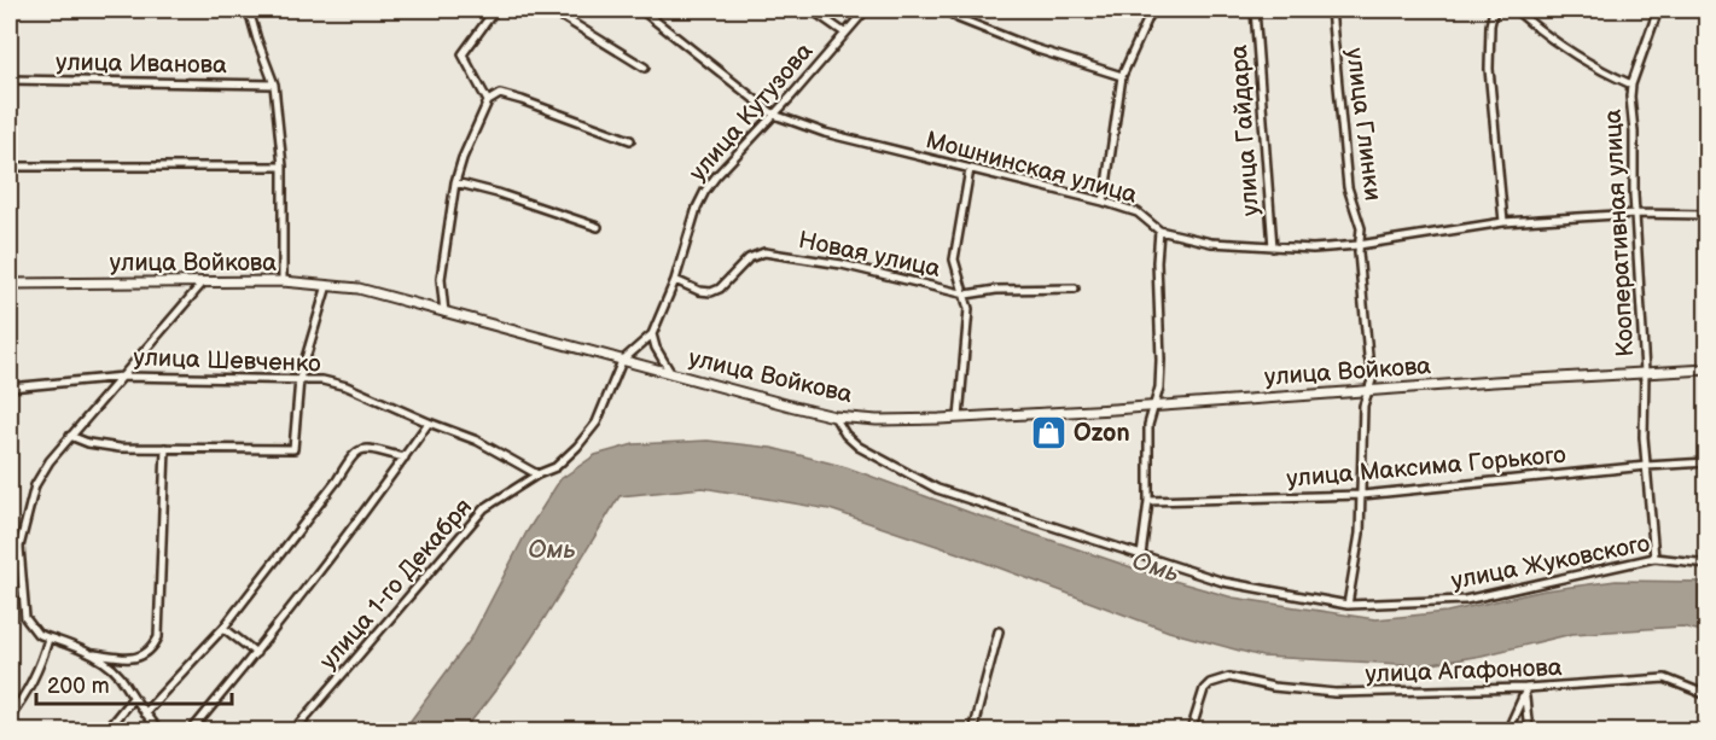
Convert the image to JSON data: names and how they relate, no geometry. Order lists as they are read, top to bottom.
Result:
{
  "streets": {
    "main road": ["улица Войкова"],
    "street": [
      "улица Иванова",
      "улица Кутузова",
      "улица Глинки",
      "улица Гайдара",
      "Мошнинская улица",
      "Кооперативная улица",
      "Новая улица",
      "улица Шевченко",
      "улица Максима Горького",
      "улица Жуковского",
      "улица 1-го Декабря",
      "улица Агафонова"
    ]
  },
  "crossings": [
    ["улица Кутузова", "Мошнинская улица"],
    ["улица Кутузова", "Новая улица"],
    ["улица Кутузова", "улица Войкова"],
    ["улица Глинки", "Мошнинская улица"],
    ["улица Глинки", "улица Войкова"],
    ["улица Глинки", "улица Максима Горького"],
    ["улица Глинки", "улица Жуковского"],
    ["улица Гайдара", "Мошнинская улица"],
    ["Мошнинская улица", "Кооперативная улица"],
    ["Кооперативная улица", "улица Войкова"],
    ["Кооперативная улица", "улица Максима Горького"],
    ["Кооперативная улица", "улица Жуковского"],
    ["улица Войкова", "улица Жуковского"],
    ["улица Шевченко", "улица 1-го Декабря"]
  ],
  "water": ["Омь"],
  "places": {
    "shop": ["Ozon"]
  },
  "scale_bar": "200 m"
}
